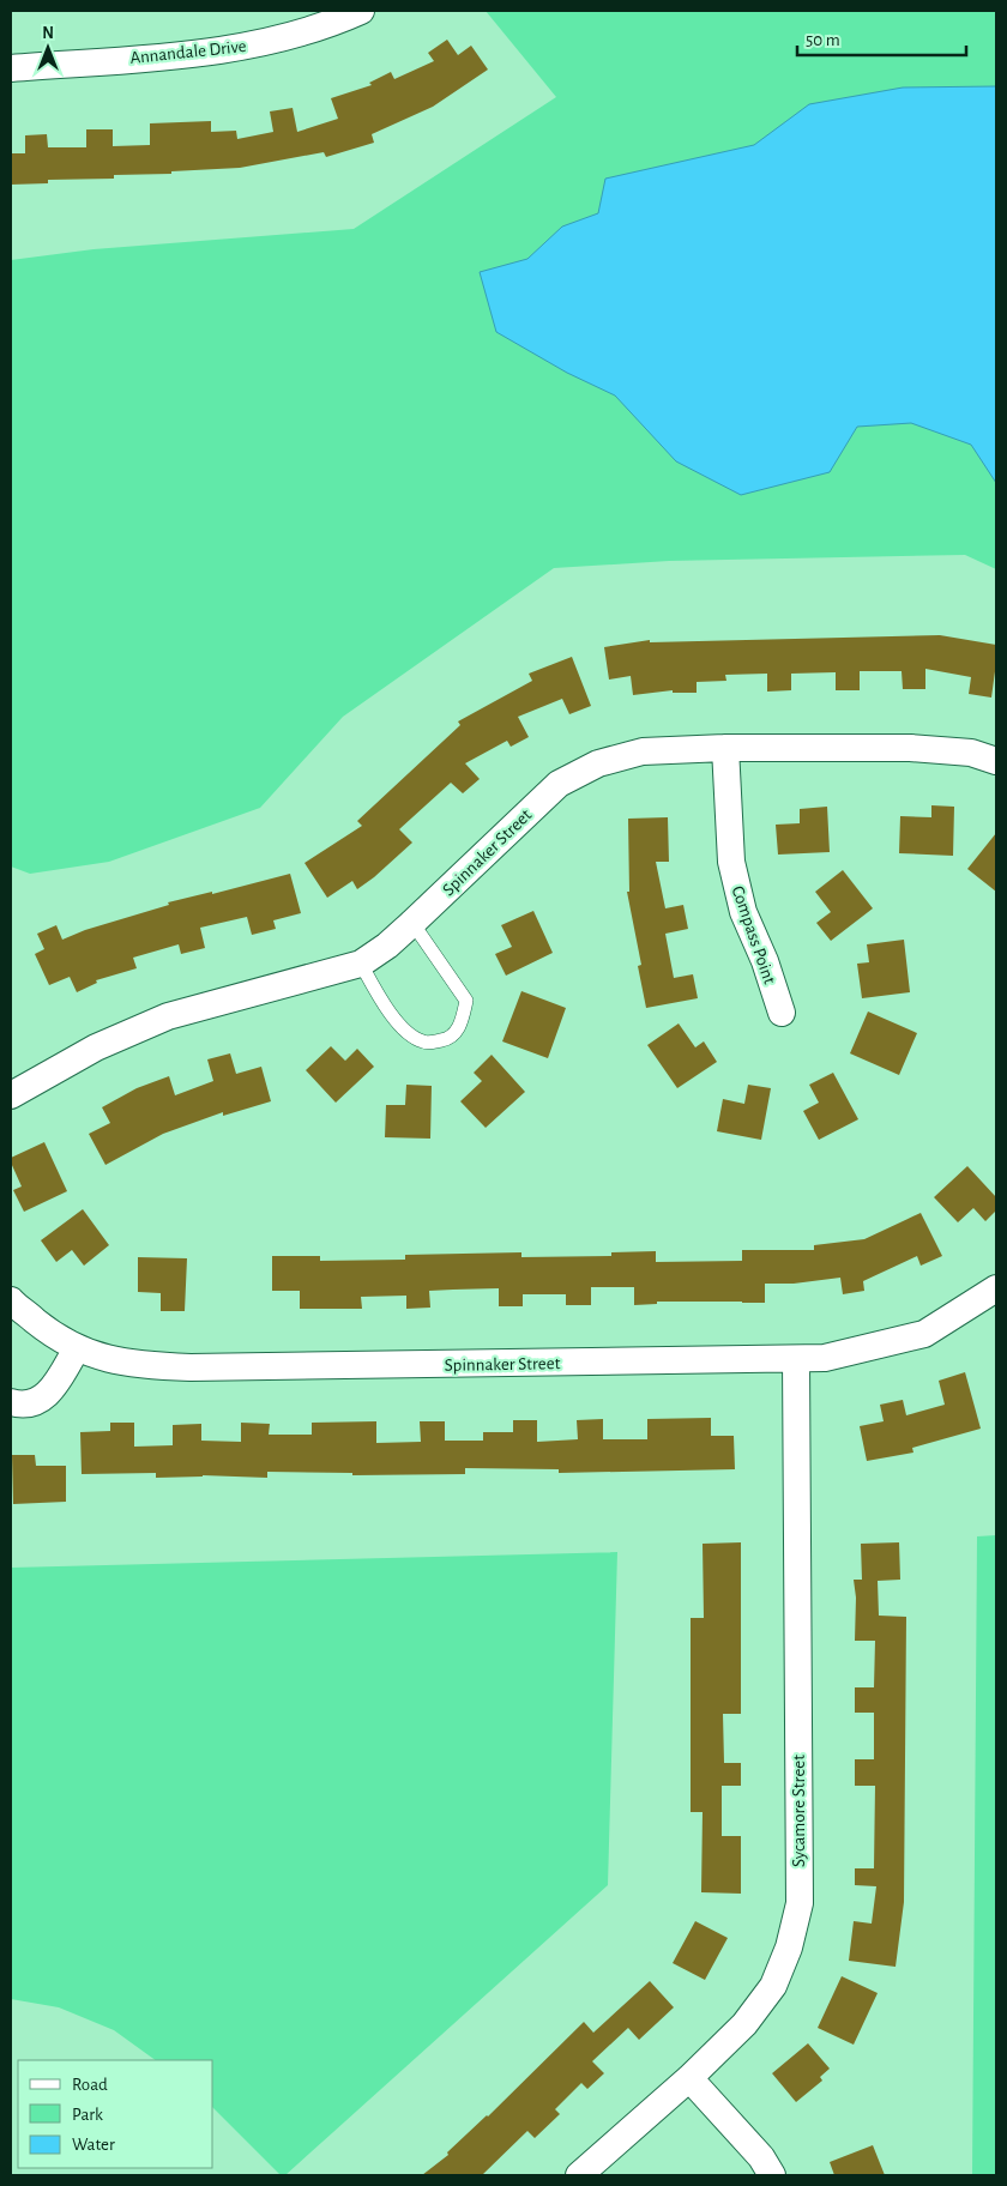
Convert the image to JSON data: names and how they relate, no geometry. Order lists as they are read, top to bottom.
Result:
{
  "streets": {
    "street": [
      "Annandale Drive",
      "Spinnaker Street",
      "Compass Point",
      "Sycamore Street"
    ]
  },
  "crossings": [
    ["Spinnaker Street", "Compass Point"],
    ["Spinnaker Street", "Sycamore Street"]
  ],
  "legend": ["Road", "Park", "Water"],
  "scale_bar": "50 m",
  "north": "top"
}
